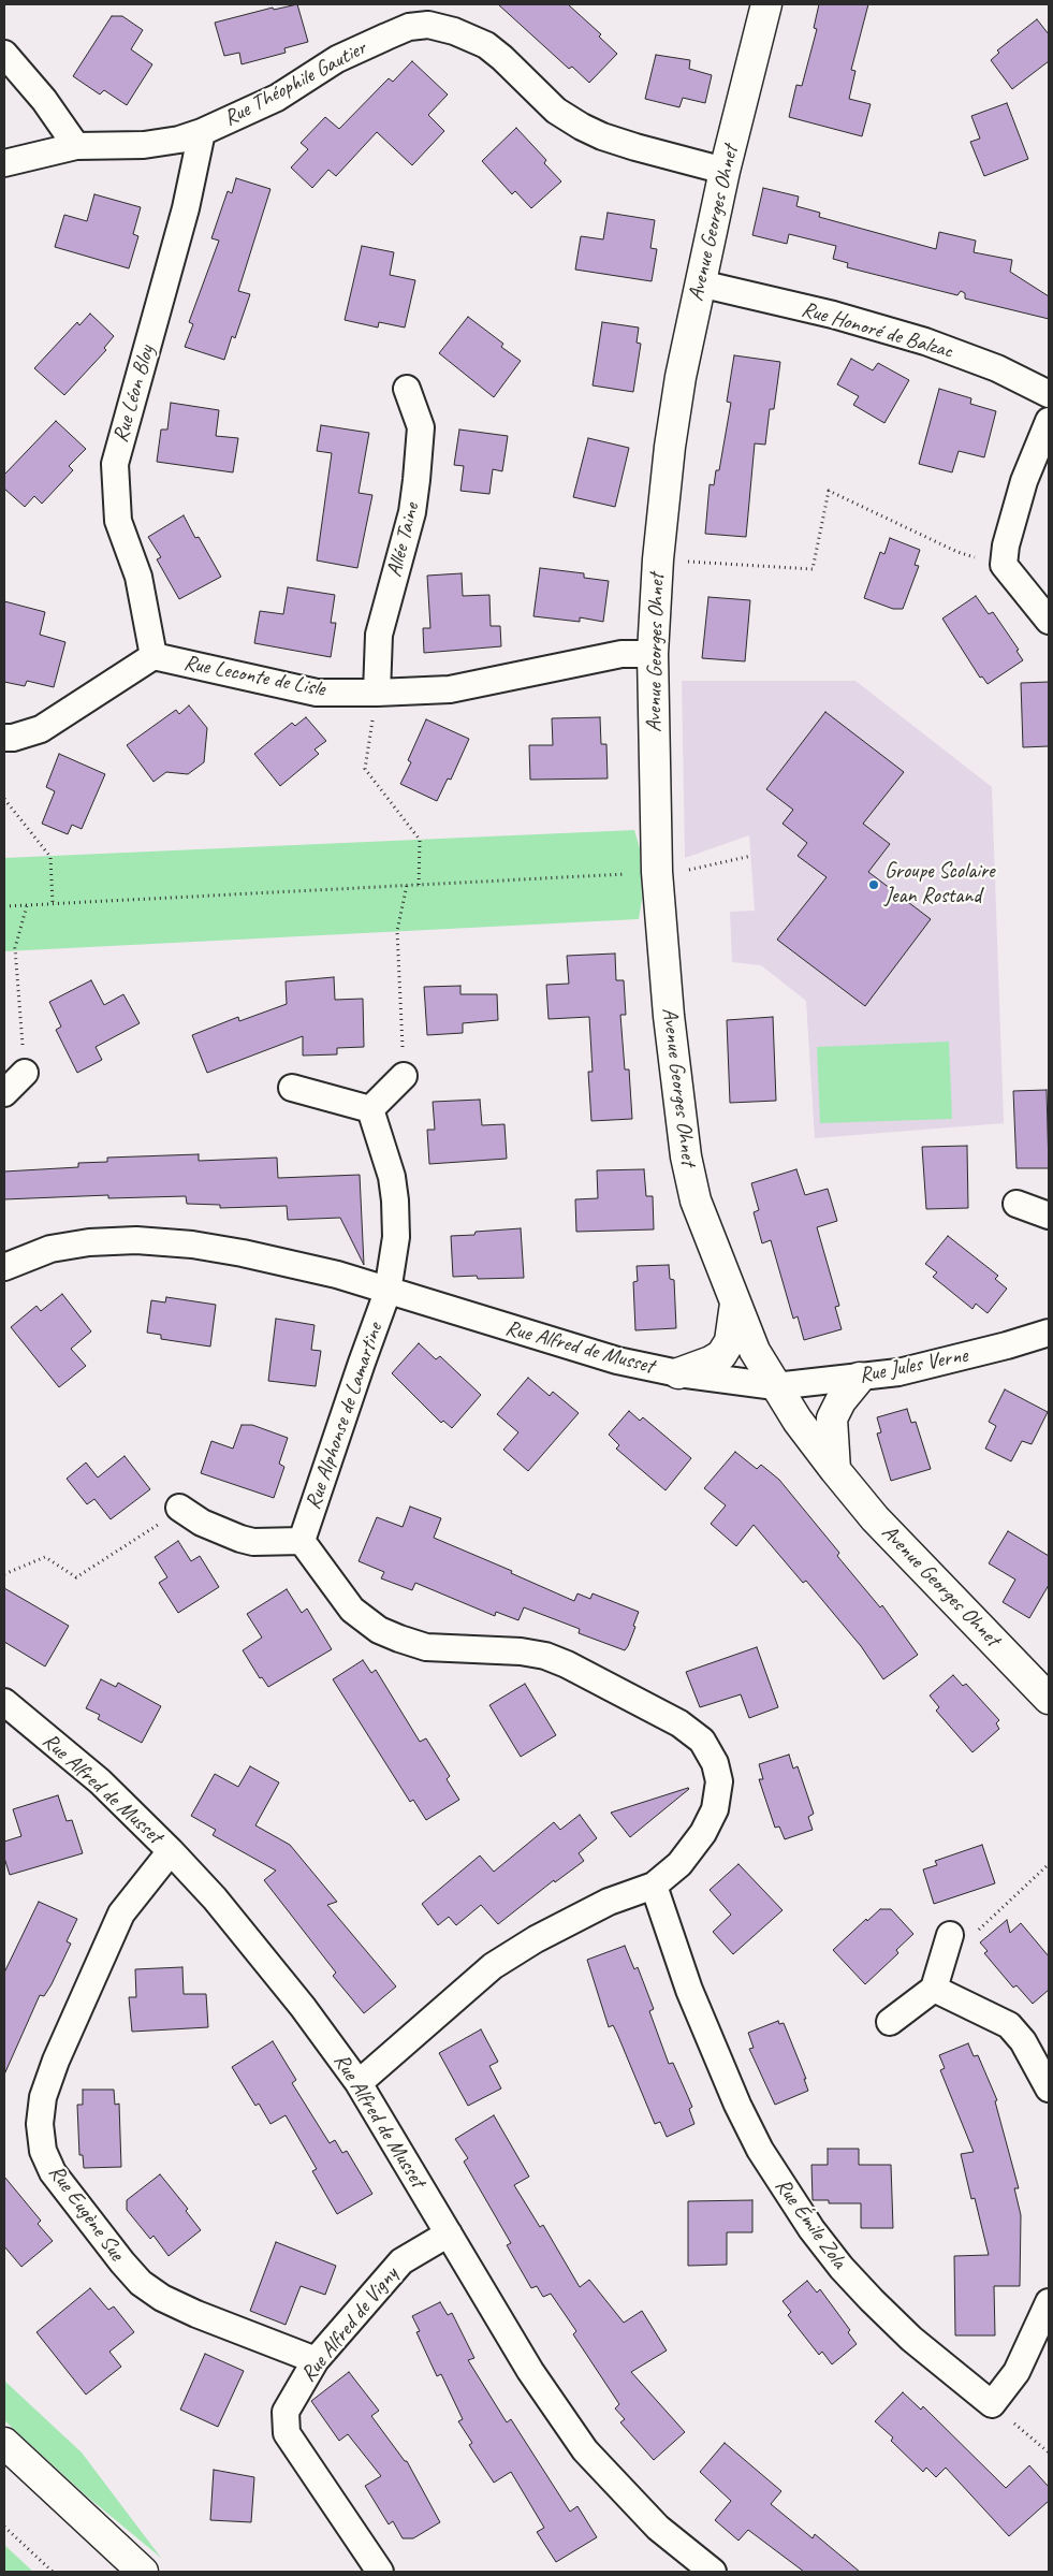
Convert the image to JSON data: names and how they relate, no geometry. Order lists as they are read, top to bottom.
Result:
{
  "streets": {
    "street": [
      "Rue Théophile Gautier",
      "Avenue Georges Ohnet",
      "Rue Honoré de Balzac",
      "Rue Léon Bloy",
      "Allée Taine",
      "Rue Leconte de Lisle",
      "Rue Alfred de Musset",
      "Rue Jules Verne",
      "Rue Alphonse de Lamartine",
      "Rue Eugène Sue",
      "Rue Émile Zola",
      "Rue Alfred de Vigny"
    ]
  },
  "crossings": [
    ["Rue Théophile Gautier", "Avenue Georges Ohnet"],
    ["Rue Théophile Gautier", "Rue Léon Bloy"],
    ["Avenue Georges Ohnet", "Rue Honoré de Balzac"],
    ["Avenue Georges Ohnet", "Rue Leconte de Lisle"],
    ["Avenue Georges Ohnet", "Rue Alfred de Musset"],
    ["Avenue Georges Ohnet", "Rue Jules Verne"],
    ["Rue Léon Bloy", "Rue Leconte de Lisle"],
    ["Allée Taine", "Rue Leconte de Lisle"],
    ["Rue Alfred de Musset", "Rue Jules Verne"],
    ["Rue Alfred de Musset", "Rue Alphonse de Lamartine"],
    ["Rue Alfred de Musset", "Rue Eugène Sue"],
    ["Rue Alfred de Musset", "Rue Alfred de Vigny"],
    ["Rue Eugène Sue", "Rue Alfred de Vigny"]
  ],
  "places": ["Groupe Scolaire Jean Rostand"]
}
